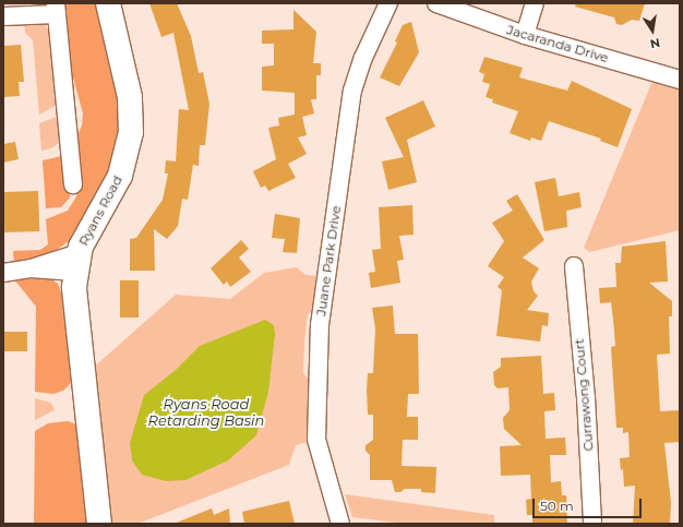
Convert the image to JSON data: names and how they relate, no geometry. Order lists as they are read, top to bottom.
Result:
{
  "streets": {
    "main road": ["Ryans Road"],
    "street": ["Jacaranda Drive", "Juane Park Drive", "Currawong Court"]
  },
  "water": ["Ryans Road Retarding Basin"],
  "scale_bar": "50 m",
  "north": "bottom"
}
